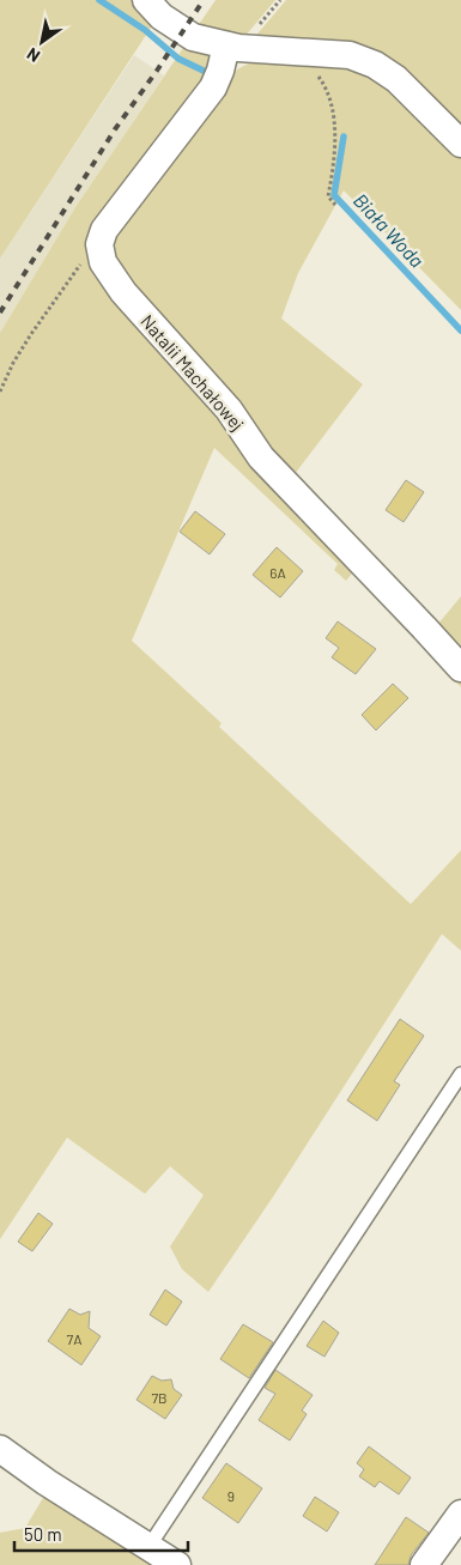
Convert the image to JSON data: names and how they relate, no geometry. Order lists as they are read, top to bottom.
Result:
{
  "streets": {
    "street": ["Natalii Machałowej"]
  },
  "water": ["Biała Woda"],
  "house_numbers": [
    "6A",
    "7A",
    "7B",
    "9"
  ],
  "scale_bar": "50 m",
  "north": "bottom left"
}
